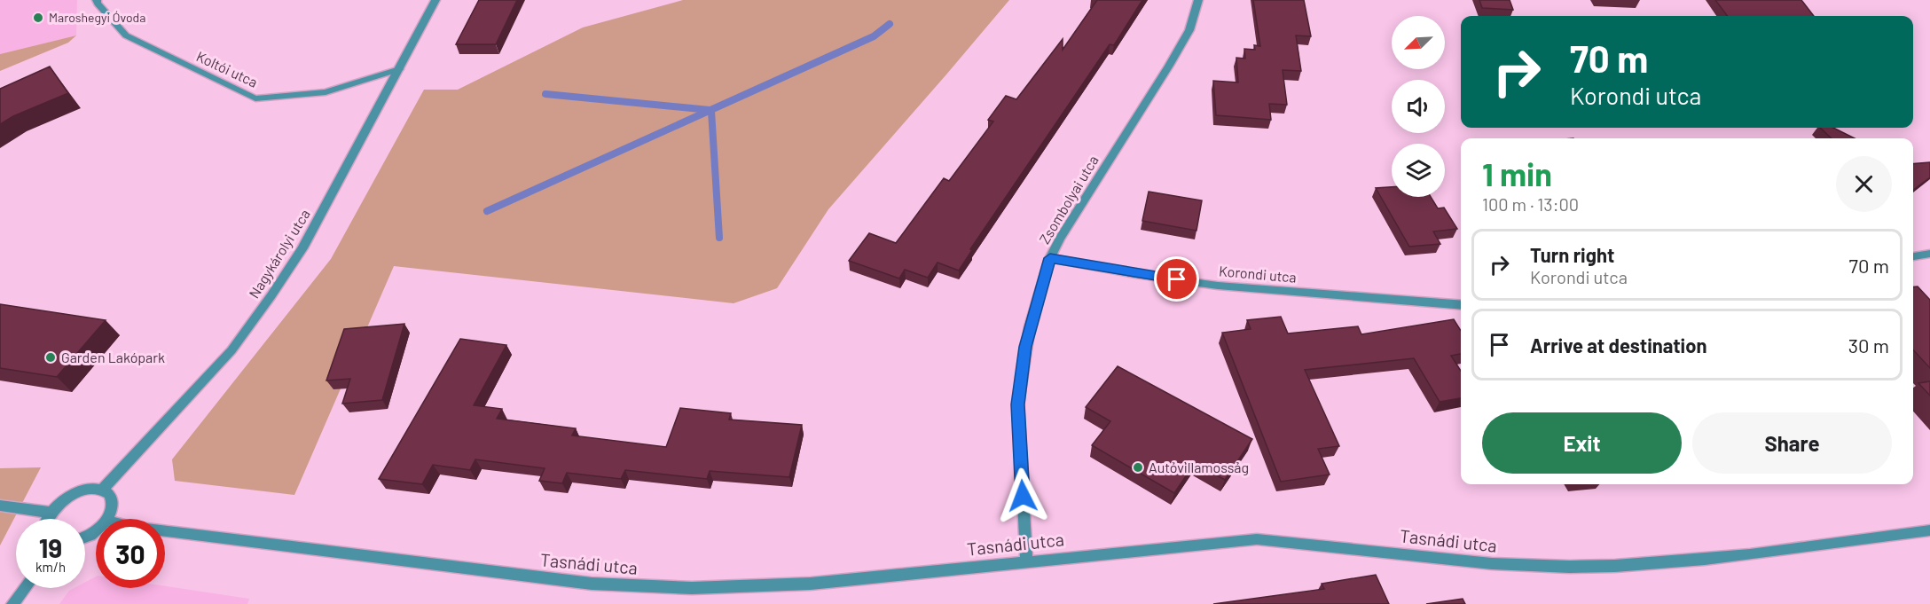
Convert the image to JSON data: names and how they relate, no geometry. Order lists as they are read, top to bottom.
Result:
{
  "streets": {
    "street": [
      "Koltói utca",
      "Zsombolyai utca",
      "Nagykárolyi utca",
      "Korondi utca",
      "Tasnádi utca"
    ]
  },
  "crossings": [
    ["Koltói utca", "Nagykárolyi utca"],
    ["Zsombolyai utca", "Korondi utca"],
    ["Zsombolyai utca", "Tasnádi utca"]
  ],
  "places": ["Maroshegyi Óvoda", "Garden Lakópark", "Autóvillamosság"],
  "north": "bottom left",
  "page": {
    "turn": ["70 m", "Korondi utca"],
    "heading": ["1 min", "100 m · 13:00"],
    "list": [
      {
        "name": "Turn right",
        "note": "Korondi utca",
        "value": "70 m"
      },
      {
        "name": "Arrive at destination",
        "value": "30 m"
      }
    ],
    "buttons": ["Exit", "Share"],
    "speed": "19 km/h",
    "limit": "30"
  }
}
